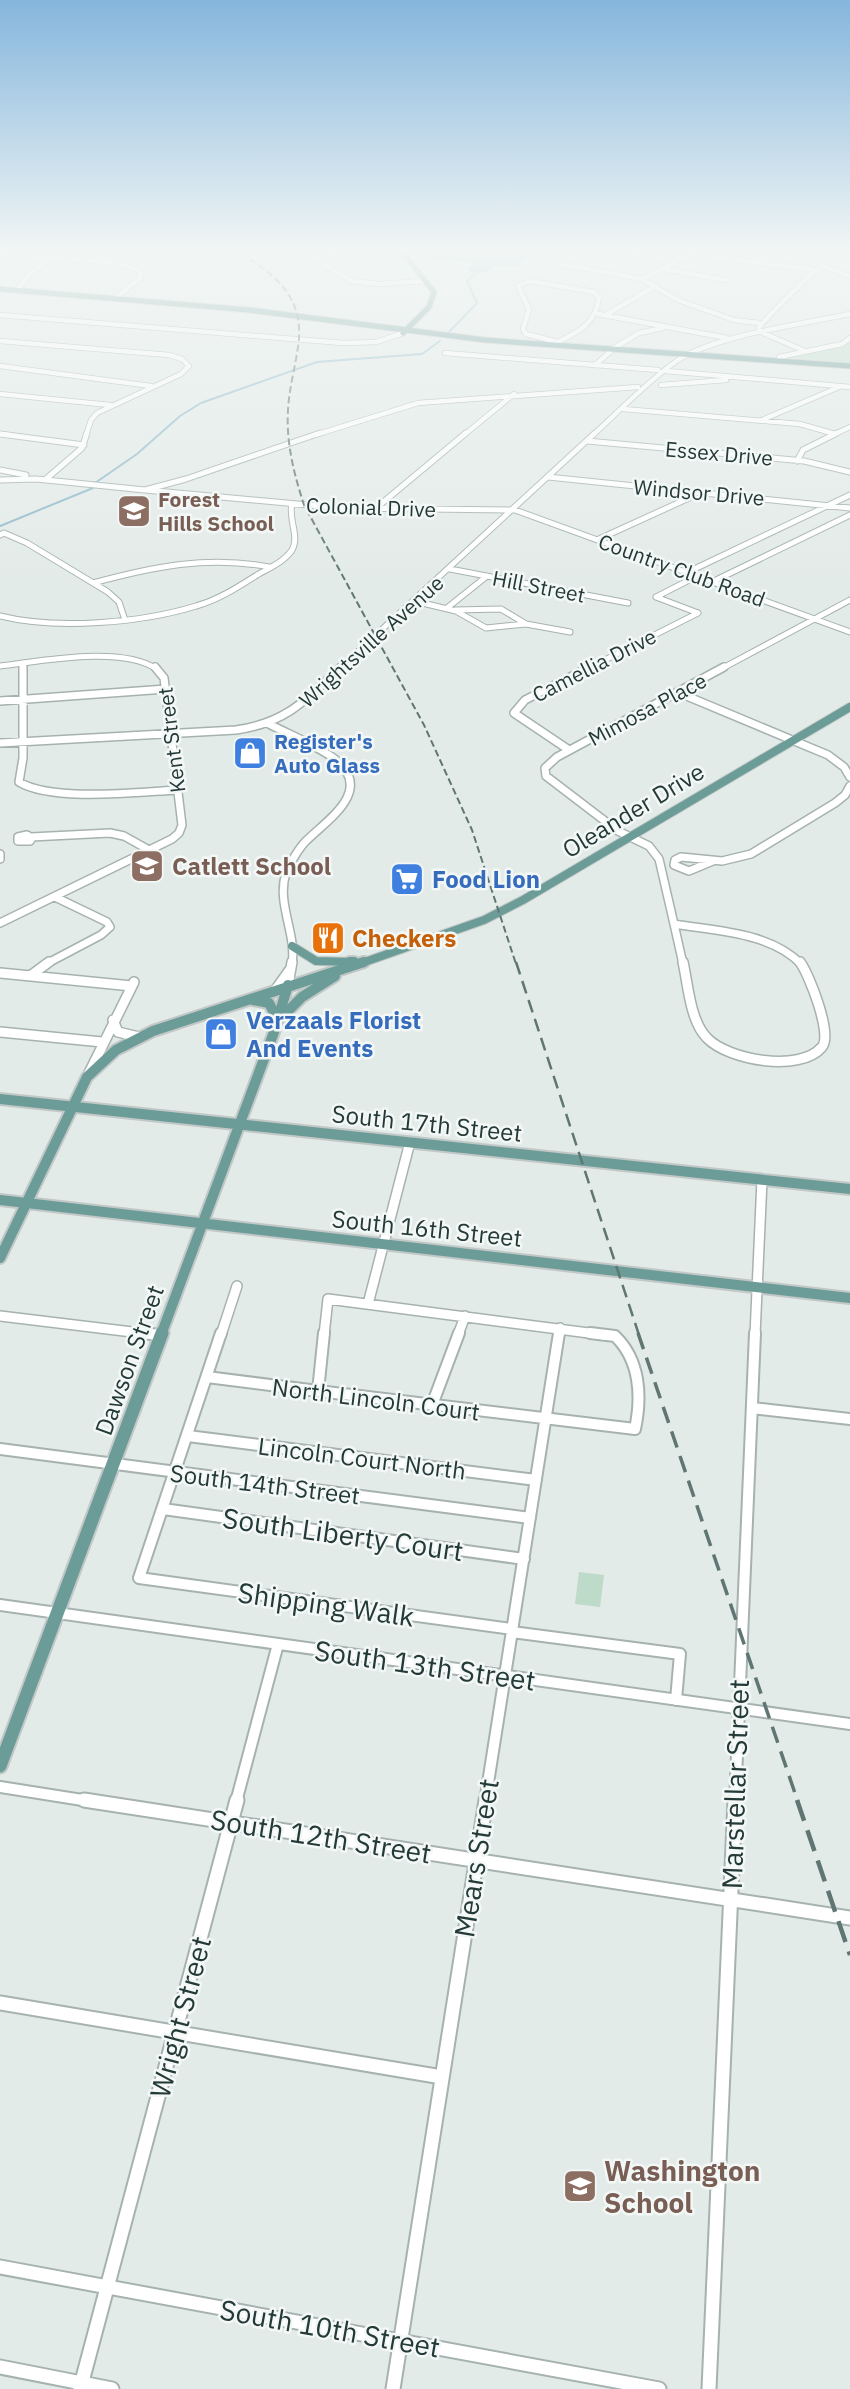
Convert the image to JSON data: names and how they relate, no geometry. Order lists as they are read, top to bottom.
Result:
{
  "streets": {
    "main road": [
      "Oleander Drive",
      "South 17th Street",
      "South 16th Street",
      "Dawson Street"
    ],
    "street": [
      "Essex Drive",
      "Windsor Drive",
      "Colonial Drive",
      "Country Club Road",
      "Hill Street",
      "Wrightsville Avenue",
      "Camellia Drive",
      "Mimosa Place",
      "Kent Street",
      "North Lincoln Court",
      "Lincoln Court North",
      "South 14th Street",
      "South Liberty Court",
      "Shipping Walk",
      "South 13th Street",
      "Marstellar Street",
      "South 12th Street",
      "Mears Street",
      "Wright Street",
      "South 10th Street"
    ]
  },
  "crossings": [
    ["Essex Drive", "Wrightsville Avenue"],
    ["Windsor Drive", "Wrightsville Avenue"],
    ["Colonial Drive", "Country Club Road"],
    ["Colonial Drive", "Wrightsville Avenue"],
    ["Country Club Road", "Wrightsville Avenue"],
    ["Country Club Road", "Camellia Drive"],
    ["Country Club Road", "Mimosa Place"],
    ["Hill Street", "Wrightsville Avenue"],
    ["Wrightsville Avenue", "Kent Street"],
    ["Wrightsville Avenue", "Dawson Street"],
    ["Camellia Drive", "Mimosa Place"],
    ["Mimosa Place", "Oleander Drive"],
    ["Oleander Drive", "Dawson Street"],
    ["South 17th Street", "Dawson Street"],
    ["South 17th Street", "Marstellar Street"],
    ["South 16th Street", "Dawson Street"],
    ["South 16th Street", "Marstellar Street"],
    ["Dawson Street", "South 14th Street"],
    ["Dawson Street", "South 13th Street"],
    ["North Lincoln Court", "Mears Street"],
    ["Lincoln Court North", "Mears Street"],
    ["South 14th Street", "Mears Street"],
    ["South Liberty Court", "Shipping Walk"],
    ["South Liberty Court", "Mears Street"],
    ["Shipping Walk", "South 13th Street"],
    ["Shipping Walk", "Mears Street"],
    ["South 13th Street", "Marstellar Street"],
    ["South 13th Street", "Mears Street"],
    ["South 13th Street", "Wright Street"],
    ["Marstellar Street", "South 12th Street"],
    ["South 12th Street", "Mears Street"],
    ["South 12th Street", "Wright Street"],
    ["Mears Street", "South 10th Street"],
    ["Wright Street", "South 10th Street"]
  ],
  "places": {
    "school or university": ["Forest Hills School", "Catlett School", "Washington School"],
    "shop": ["Register's Auto Glass", "Verzaals Florist And Events"],
    "supermarket": ["Food Lion"],
    "restaurant": ["Checkers"]
  }
}
